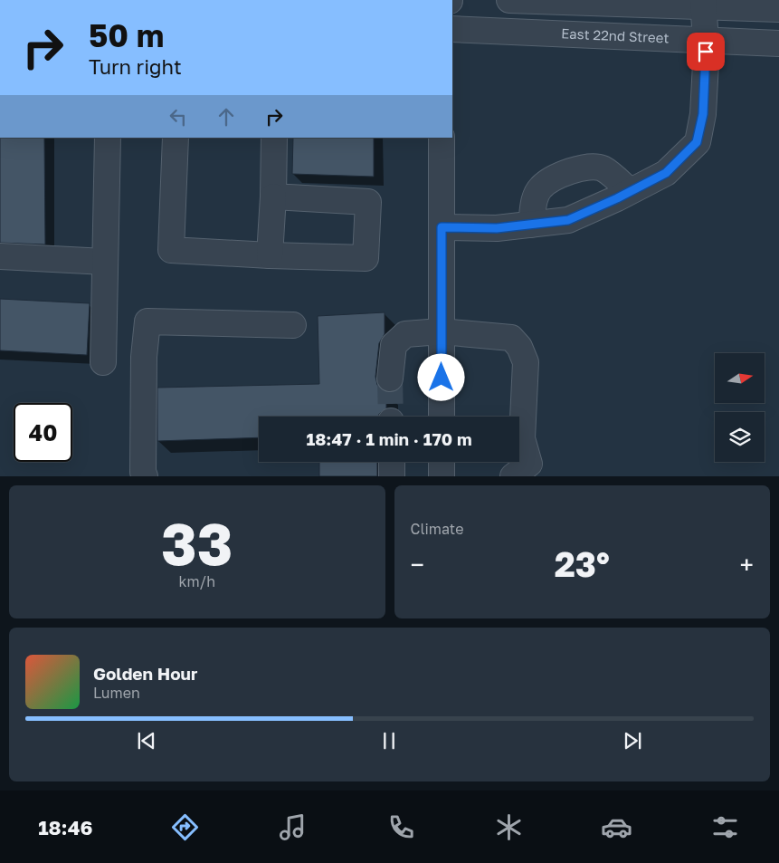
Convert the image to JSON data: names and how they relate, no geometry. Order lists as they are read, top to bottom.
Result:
{
  "streets": {
    "street": ["East 22nd Street"]
  },
  "north": "right",
  "page": {
    "turn": ["50 m", "Turn right"],
    "limit": "40",
    "trip": "18:47 · 1 min · 170 m",
    "tile": [
      ["33", "km/h"],
      "Climate"
    ],
    "heat": ["−", "23°", "+"],
    "song": ["Golden Hour", "Lumen"],
    "tabs": "18:46"
  }
}
